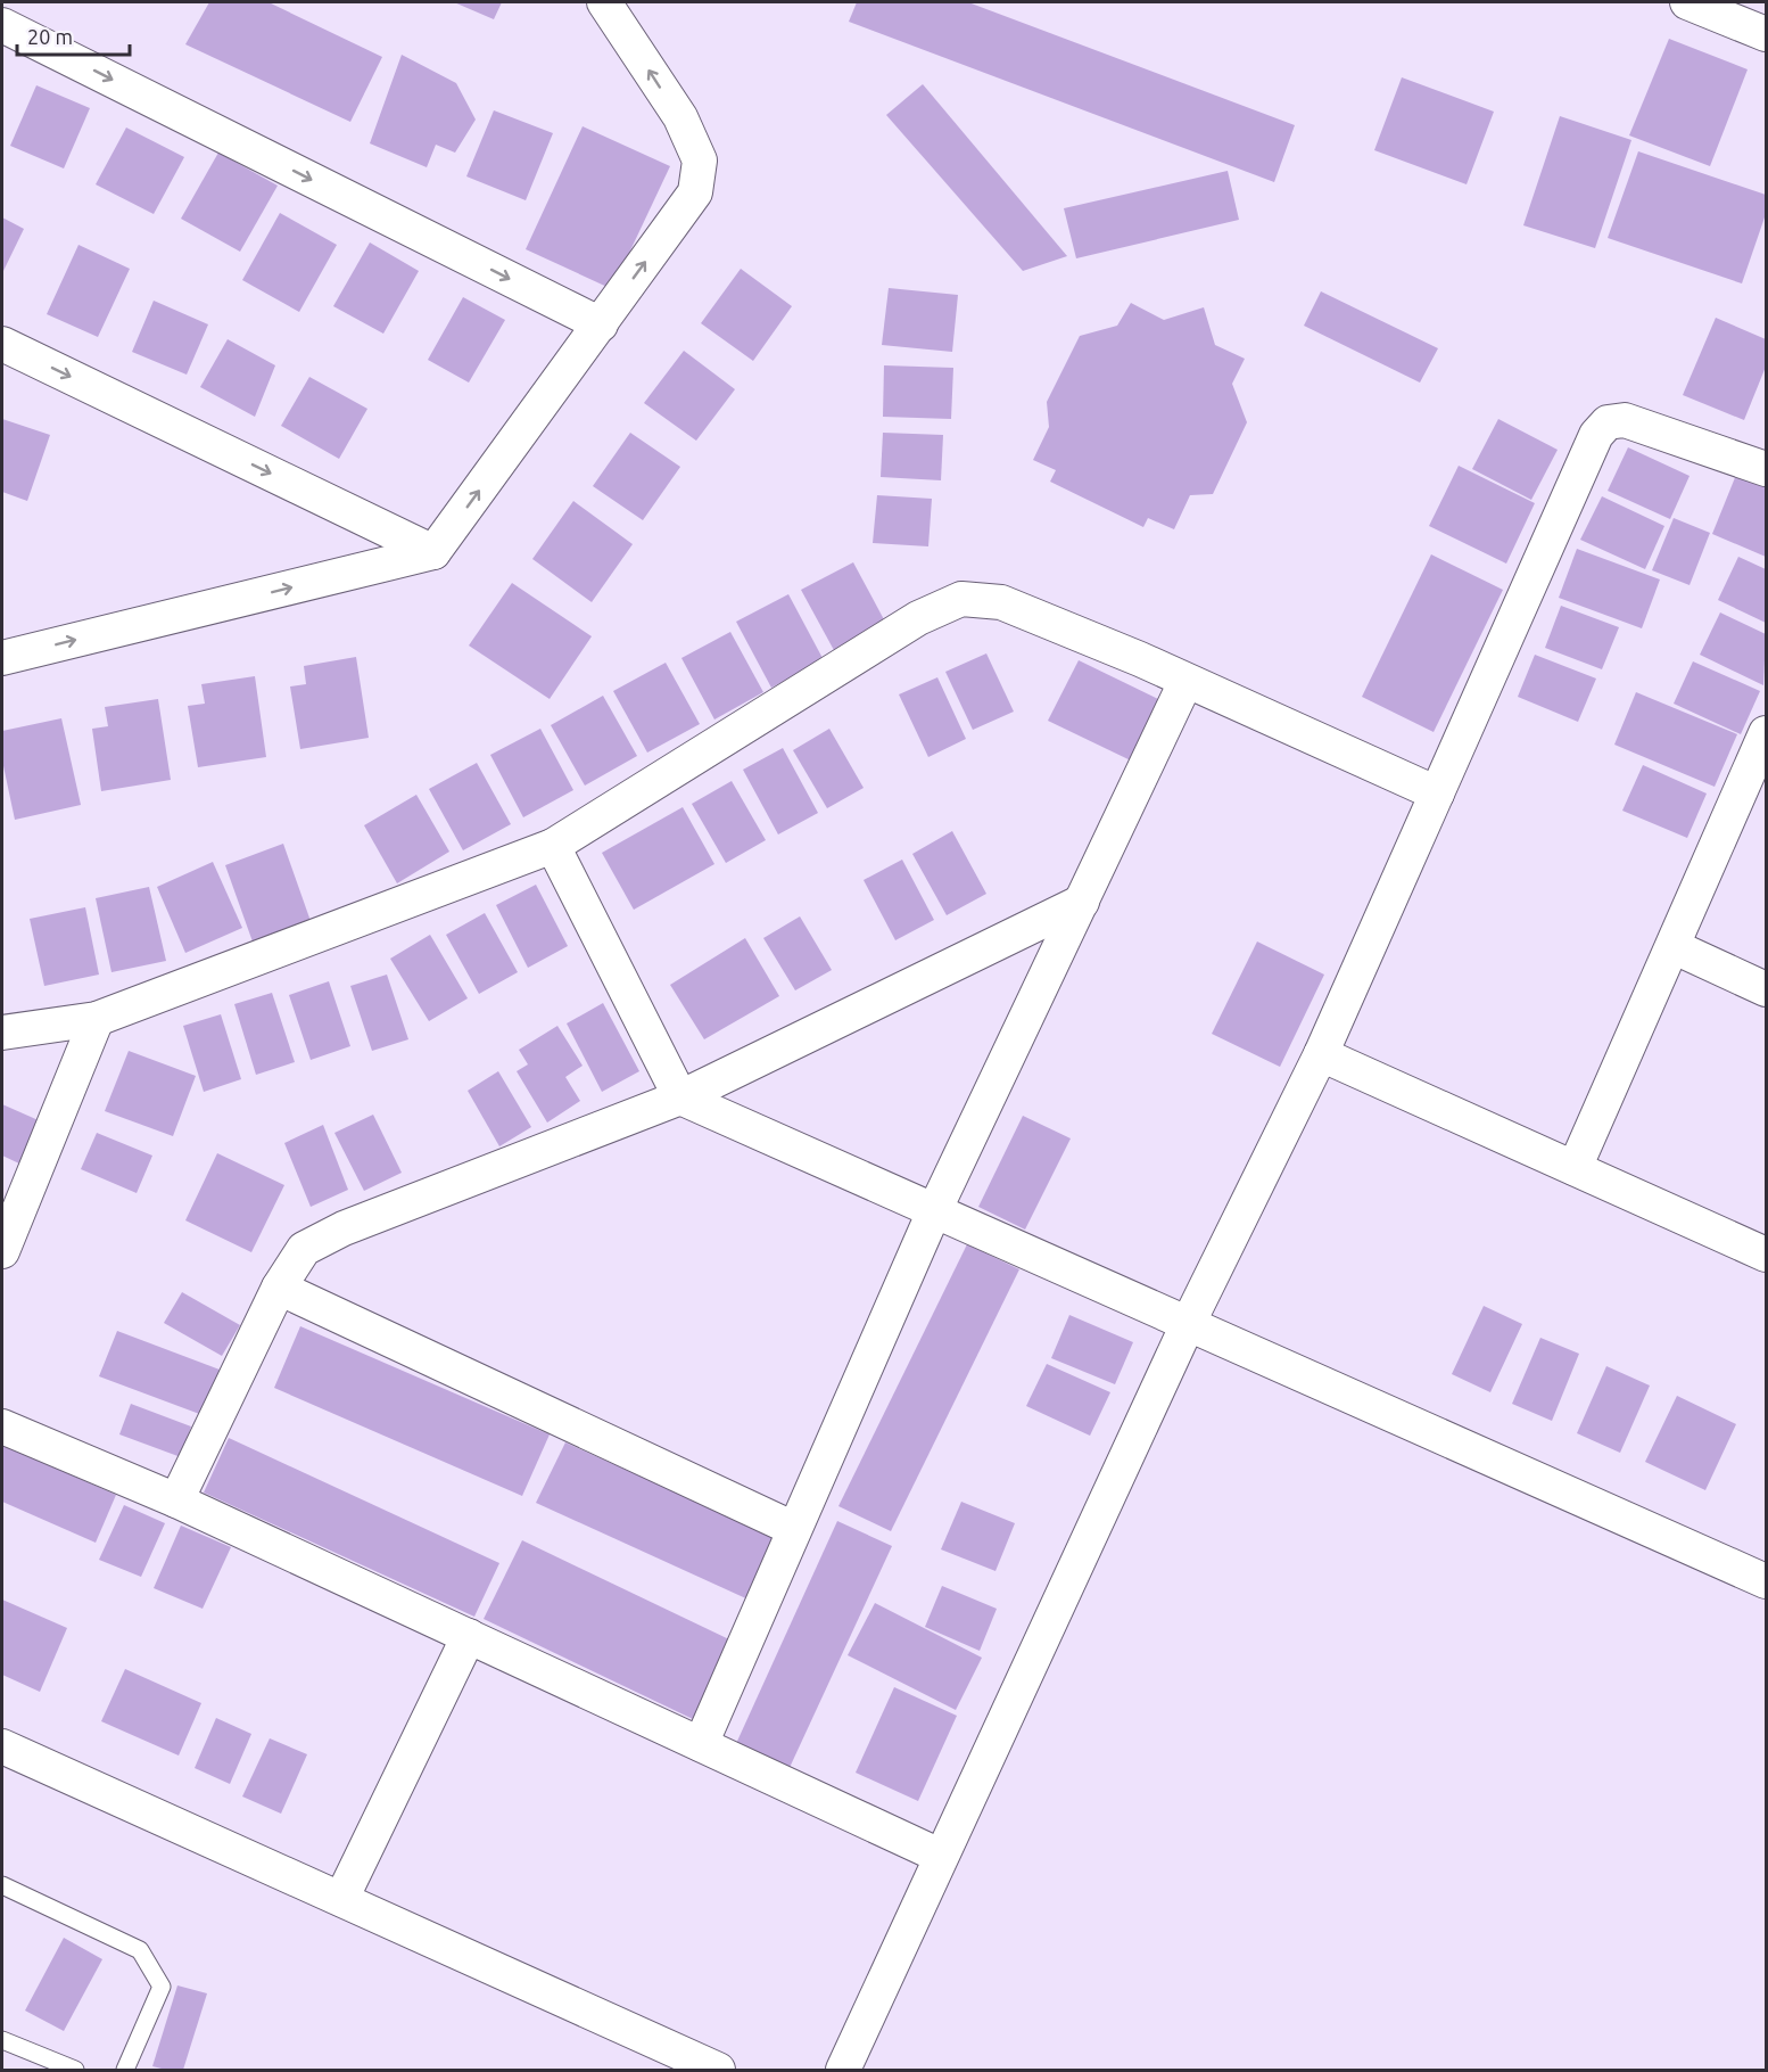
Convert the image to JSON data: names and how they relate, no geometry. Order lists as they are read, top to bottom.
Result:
{
  "scale_bar": "20 m"
}
